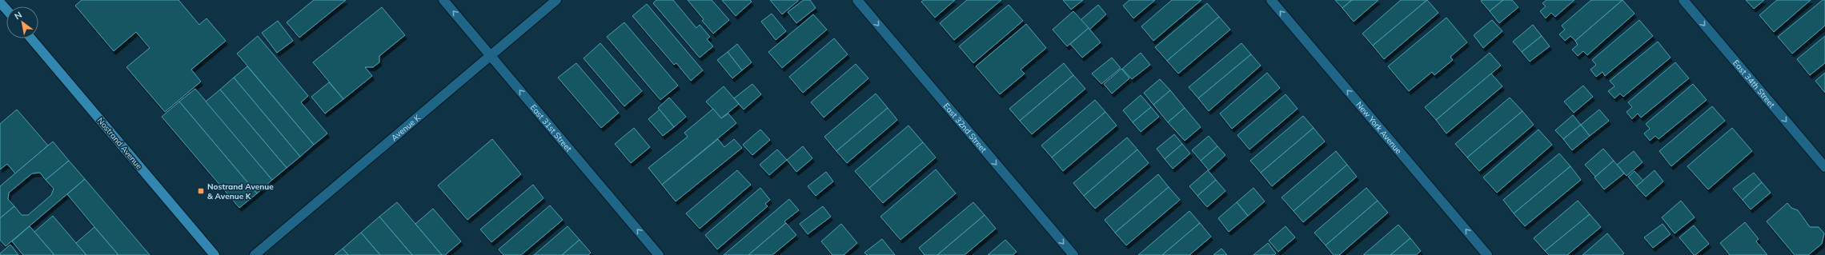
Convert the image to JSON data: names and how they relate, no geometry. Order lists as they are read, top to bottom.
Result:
{
  "streets": {
    "main road": ["Nostrand Avenue"],
    "street": [
      "East 34th Street",
      "Avenue K",
      "East 31st Street",
      "East 32nd Street",
      "New York Avenue"
    ]
  },
  "crossings": [
    ["Avenue K", "East 31st Street"]
  ],
  "one_way": [
    "East 34th Street",
    "East 31st Street",
    "East 32nd Street",
    "New York Avenue"
  ],
  "places": {
    "transit": ["Nostrand Avenue & Avenue K"]
  },
  "north": "top left"
}
